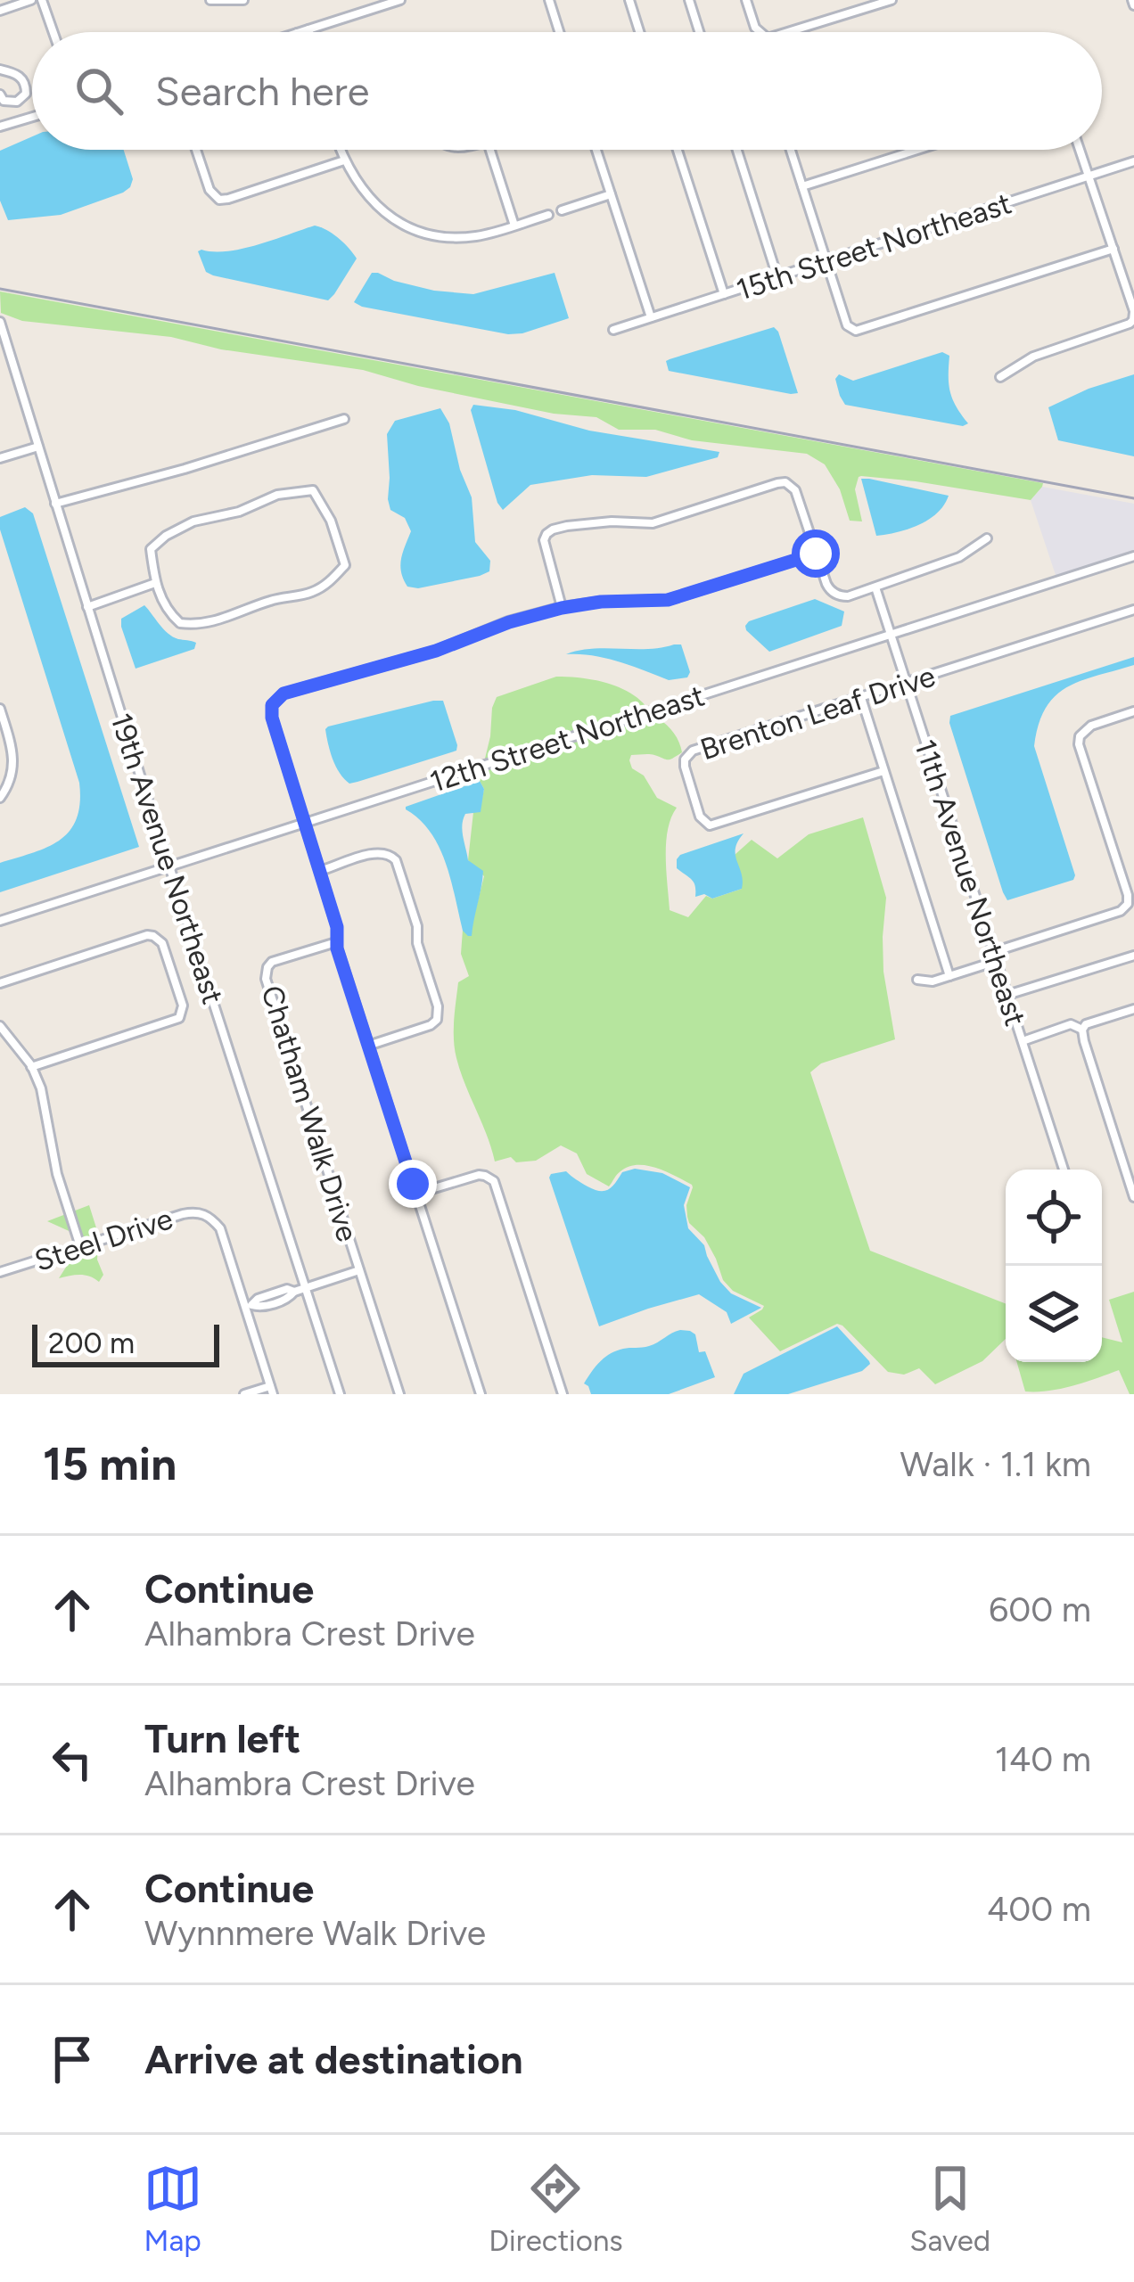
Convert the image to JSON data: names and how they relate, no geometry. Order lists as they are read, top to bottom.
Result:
{
  "streets": {
    "street": [
      "15th Street Northeast",
      "Brenton Leaf Drive",
      "12th Street Northeast",
      "19th Avenue Northeast",
      "11th Avenue Northeast",
      "Chatham Walk Drive",
      "Steel Drive"
    ]
  },
  "crossings": [
    ["Brenton Leaf Drive", "11th Avenue Northeast"],
    ["12th Street Northeast", "19th Avenue Northeast"],
    ["12th Street Northeast", "11th Avenue Northeast"],
    ["19th Avenue Northeast", "Chatham Walk Drive"],
    ["Chatham Walk Drive", "Steel Drive"]
  ],
  "scale_bar": "200 m",
  "page": {
    "search": "Search here",
    "scale": "200 m",
    "heading": ["15 min", "Walk · 1.1 km"],
    "list": [
      ["Continue", "Alhambra Crest Drive", "600 m"],
      ["Turn left", "Alhambra Crest Drive", "140 m"],
      ["Continue", "Wynnmere Walk Drive", "400 m"],
      "Arrive at destination"
    ],
    "nav": ["Map", "Directions", "Saved"]
  }
}
